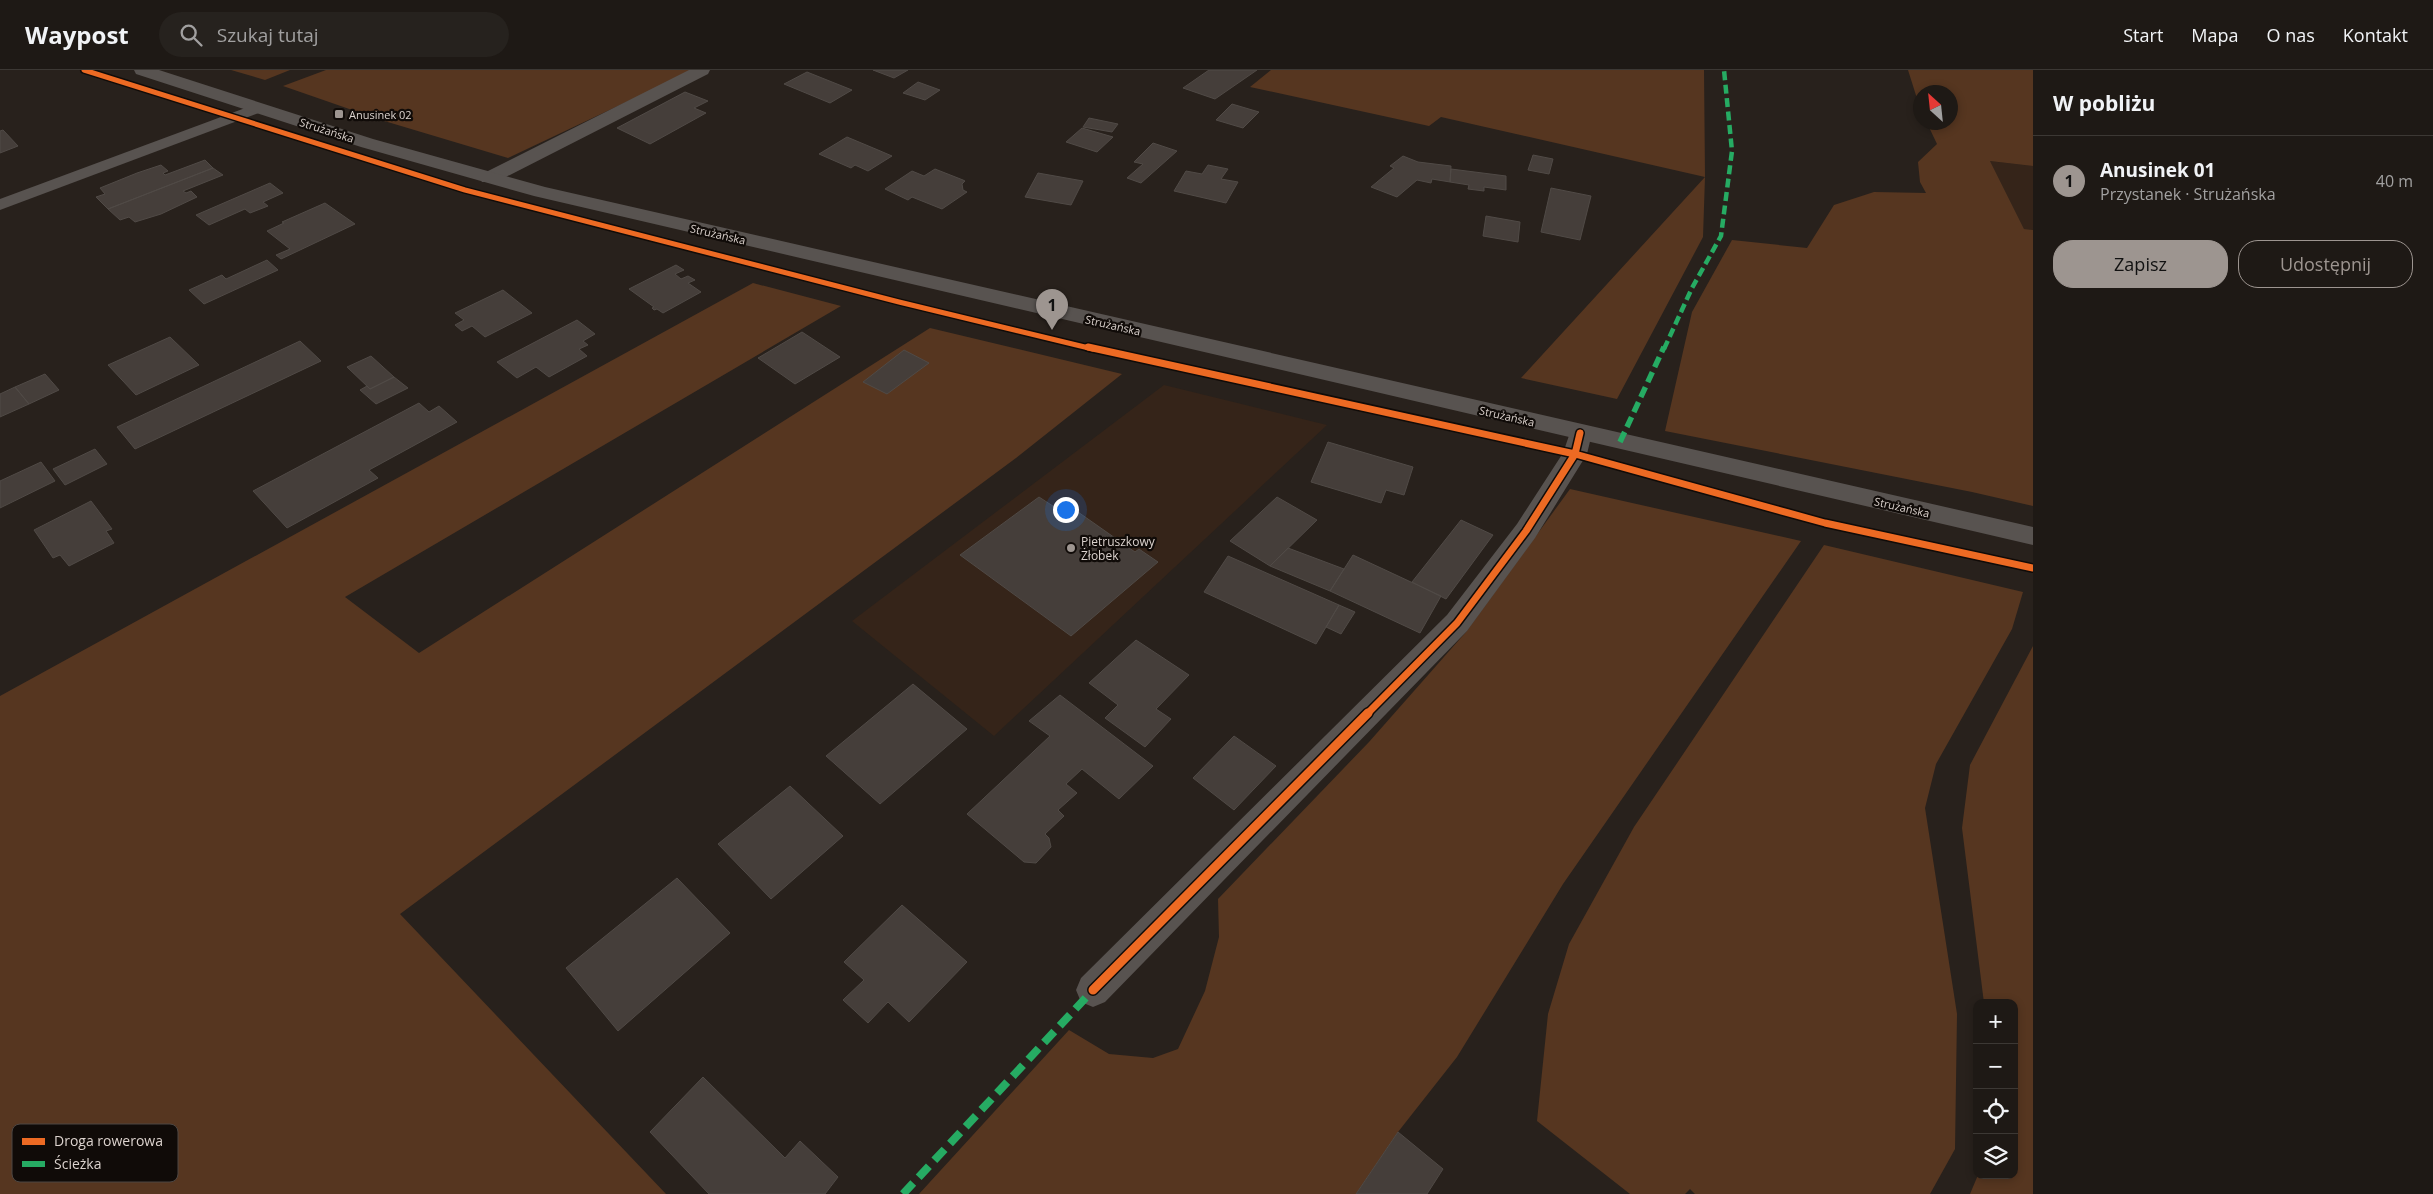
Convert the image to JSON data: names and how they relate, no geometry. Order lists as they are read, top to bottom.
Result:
{
  "streets": {
    "main road": ["Strużańska"]
  },
  "places": {
    "transit": ["Anusinek 02"],
    "other": ["Pietruszkowy Żłobek"]
  },
  "legend": ["Droga rowerowa", "Ścieżka"],
  "north": "top left",
  "page": {
    "header": "Waypost",
    "search": "Szukaj tutaj",
    "nav": [
      "Start",
      "Mapa",
      "O nas",
      "Kontakt"
    ],
    "heading": "W pobliżu",
    "list": [
      {
        "mark": "1",
        "name": "Anusinek 01",
        "note": "Przystanek · Strużańska",
        "value": "40 m"
      }
    ],
    "buttons": ["Zapisz", "Udostępnij"],
    "pins": "1",
    "map_buttons": ["+", "−"]
  }
}
